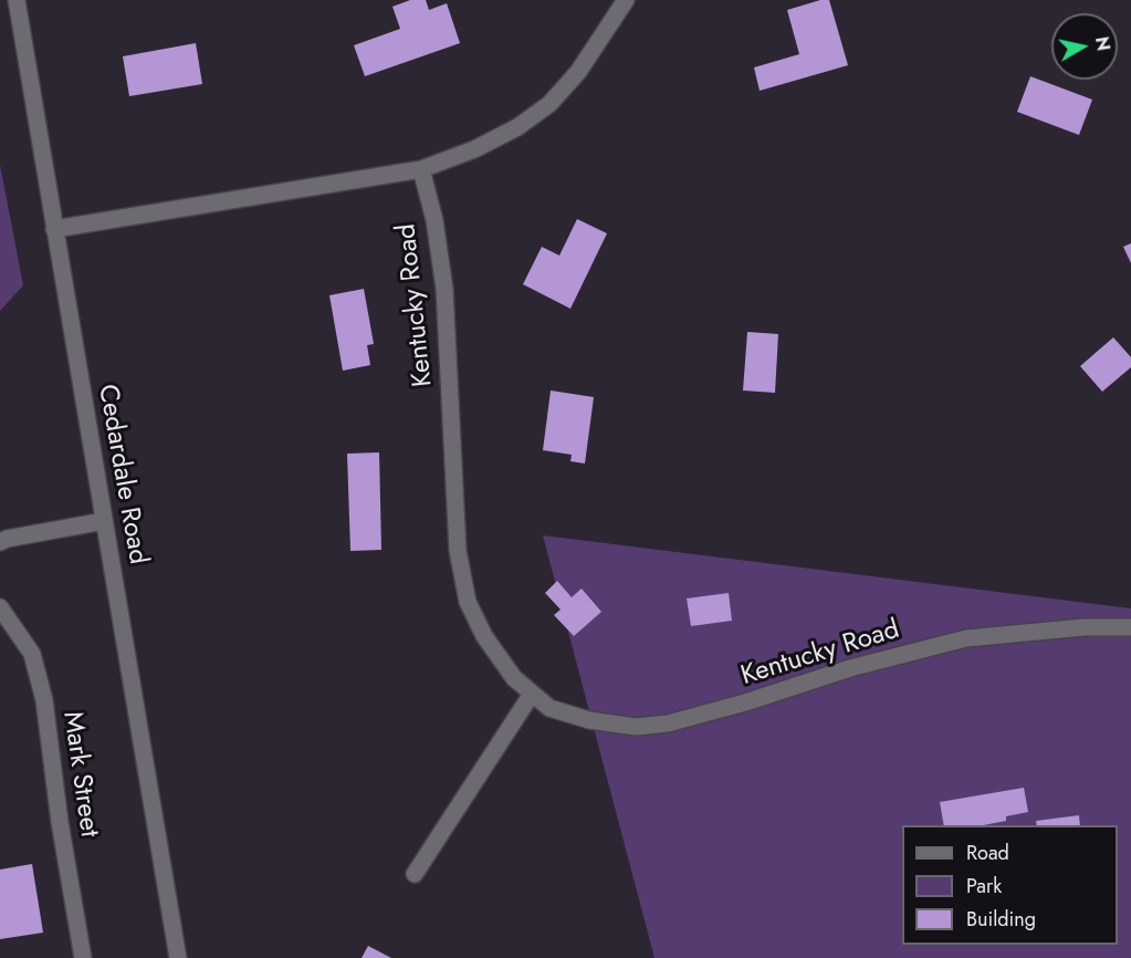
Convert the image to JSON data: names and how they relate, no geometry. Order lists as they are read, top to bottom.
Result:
{
  "streets": {
    "street": ["Kentucky Road", "Cedardale Road", "Mark Street"]
  },
  "legend": ["Road", "Park", "Building"],
  "north": "right"
}
